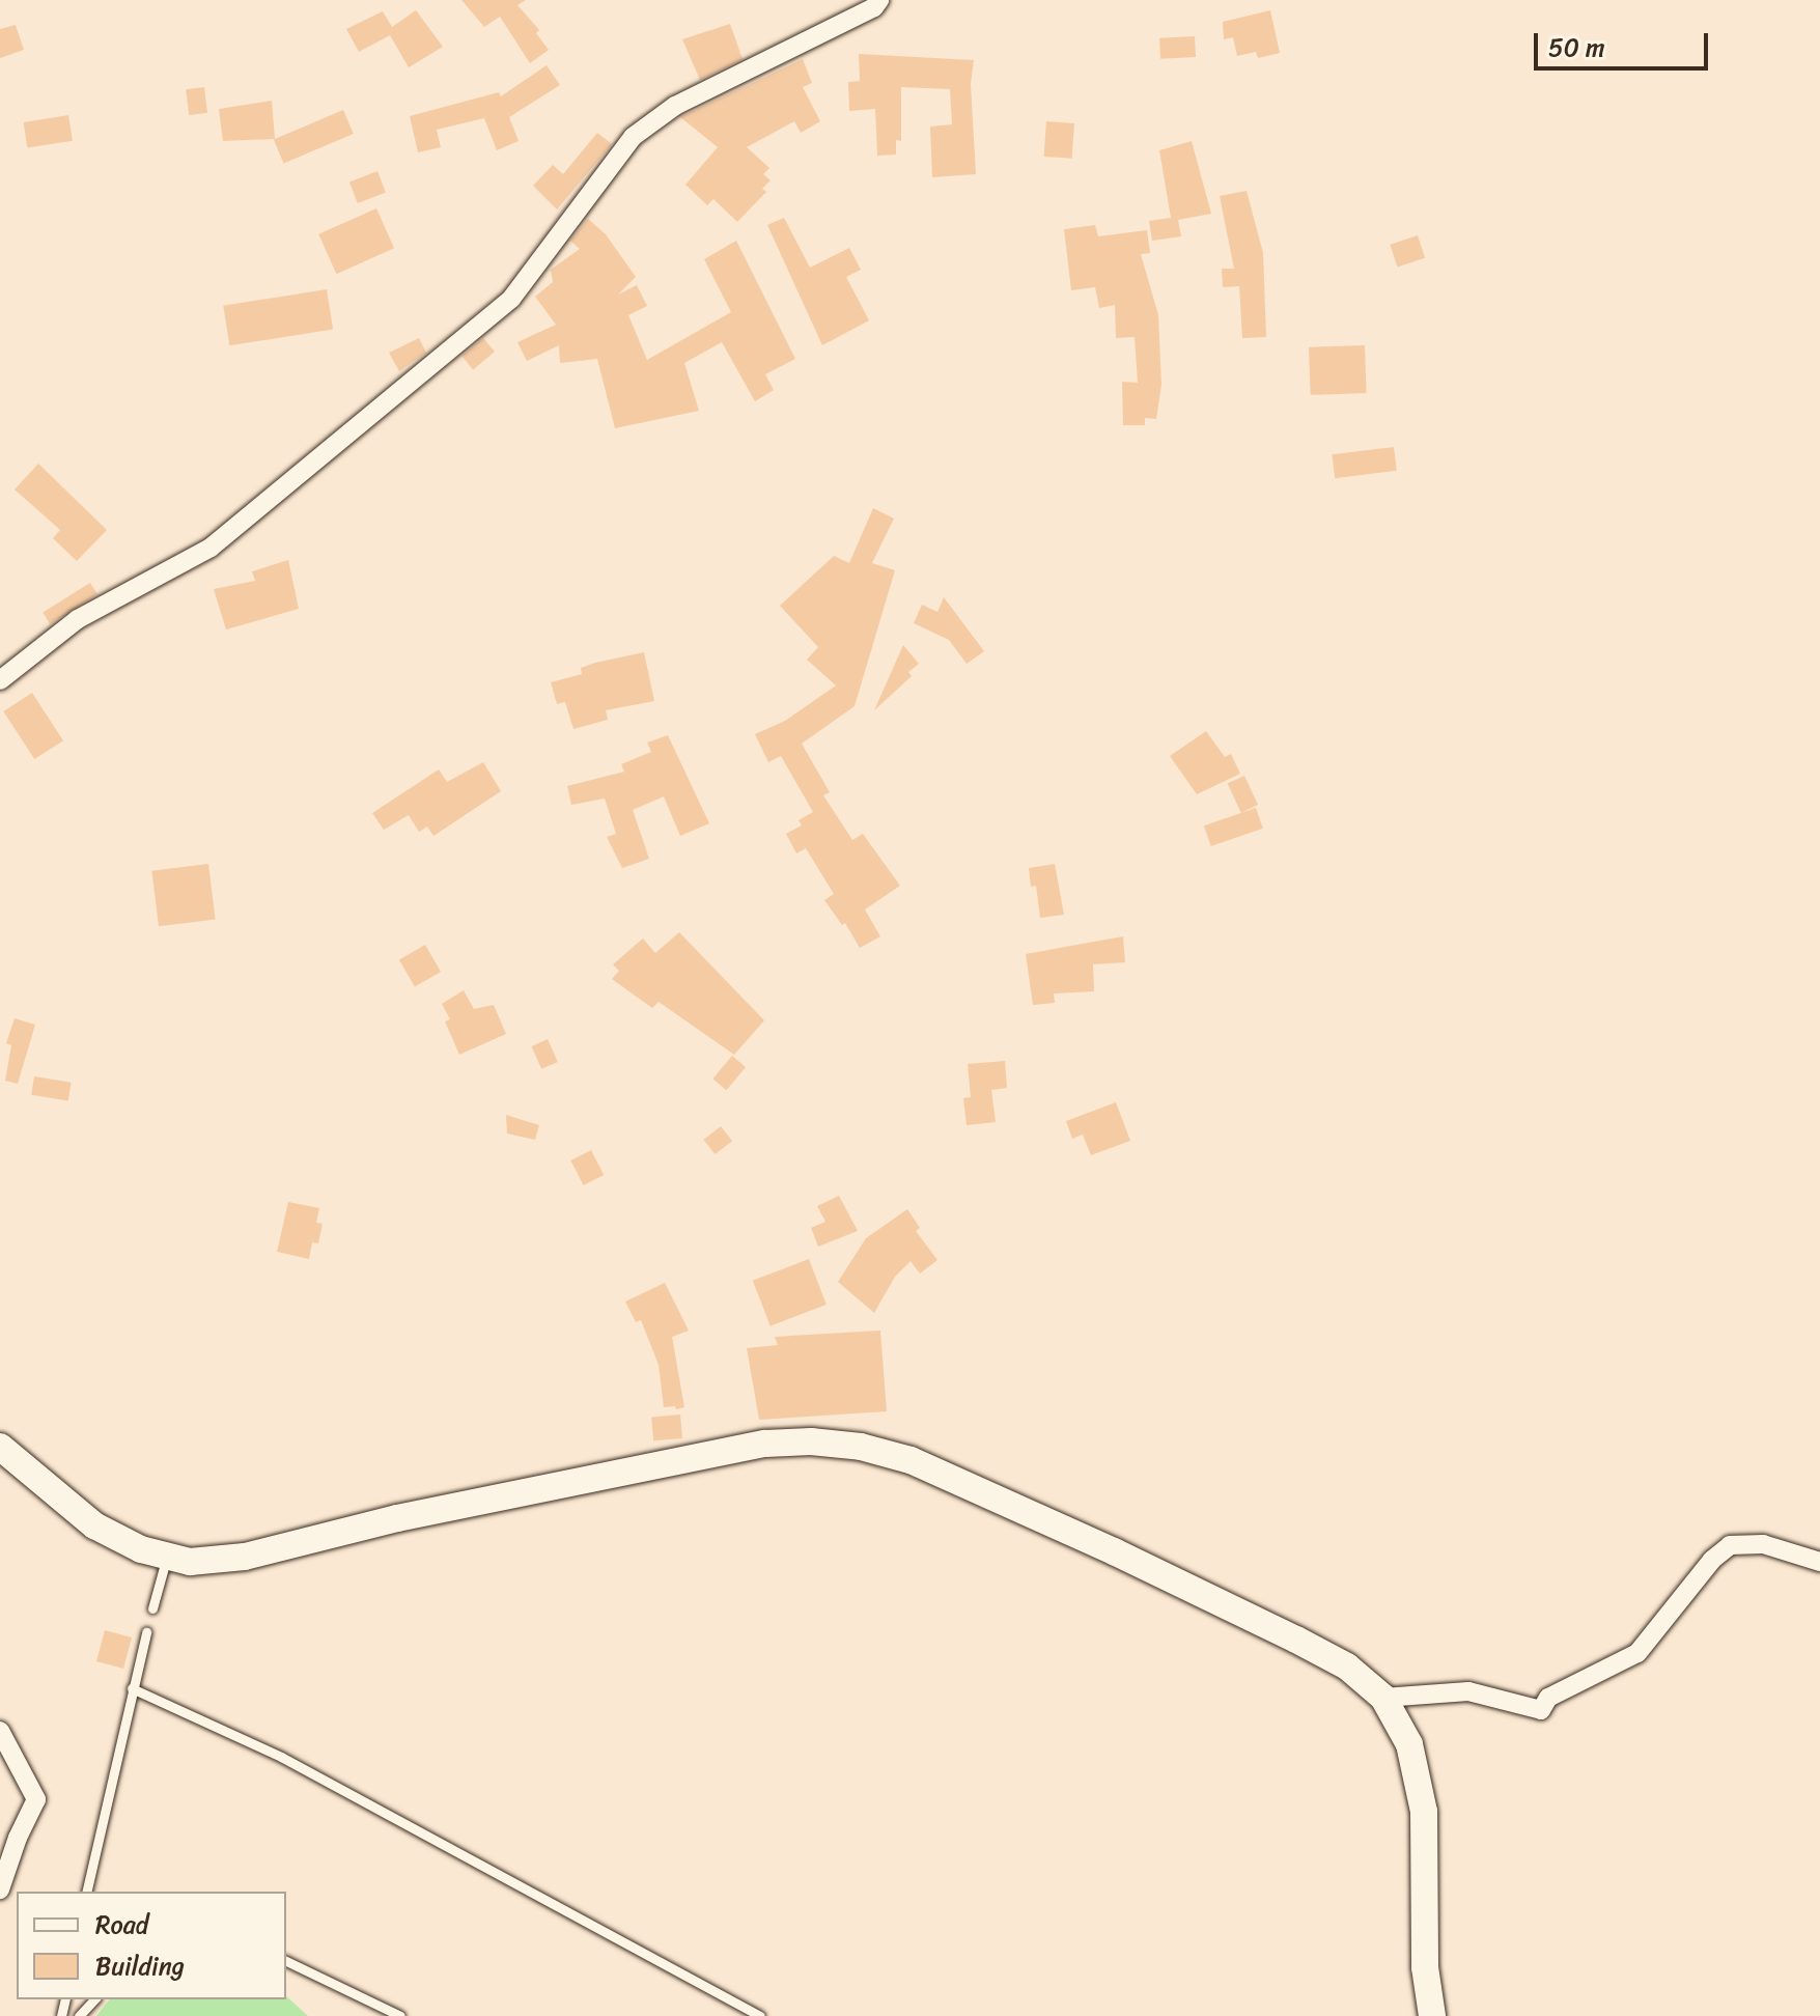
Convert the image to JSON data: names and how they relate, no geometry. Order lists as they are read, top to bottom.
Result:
{
  "legend": ["Road", "Building"],
  "scale_bar": "50 m"
}
